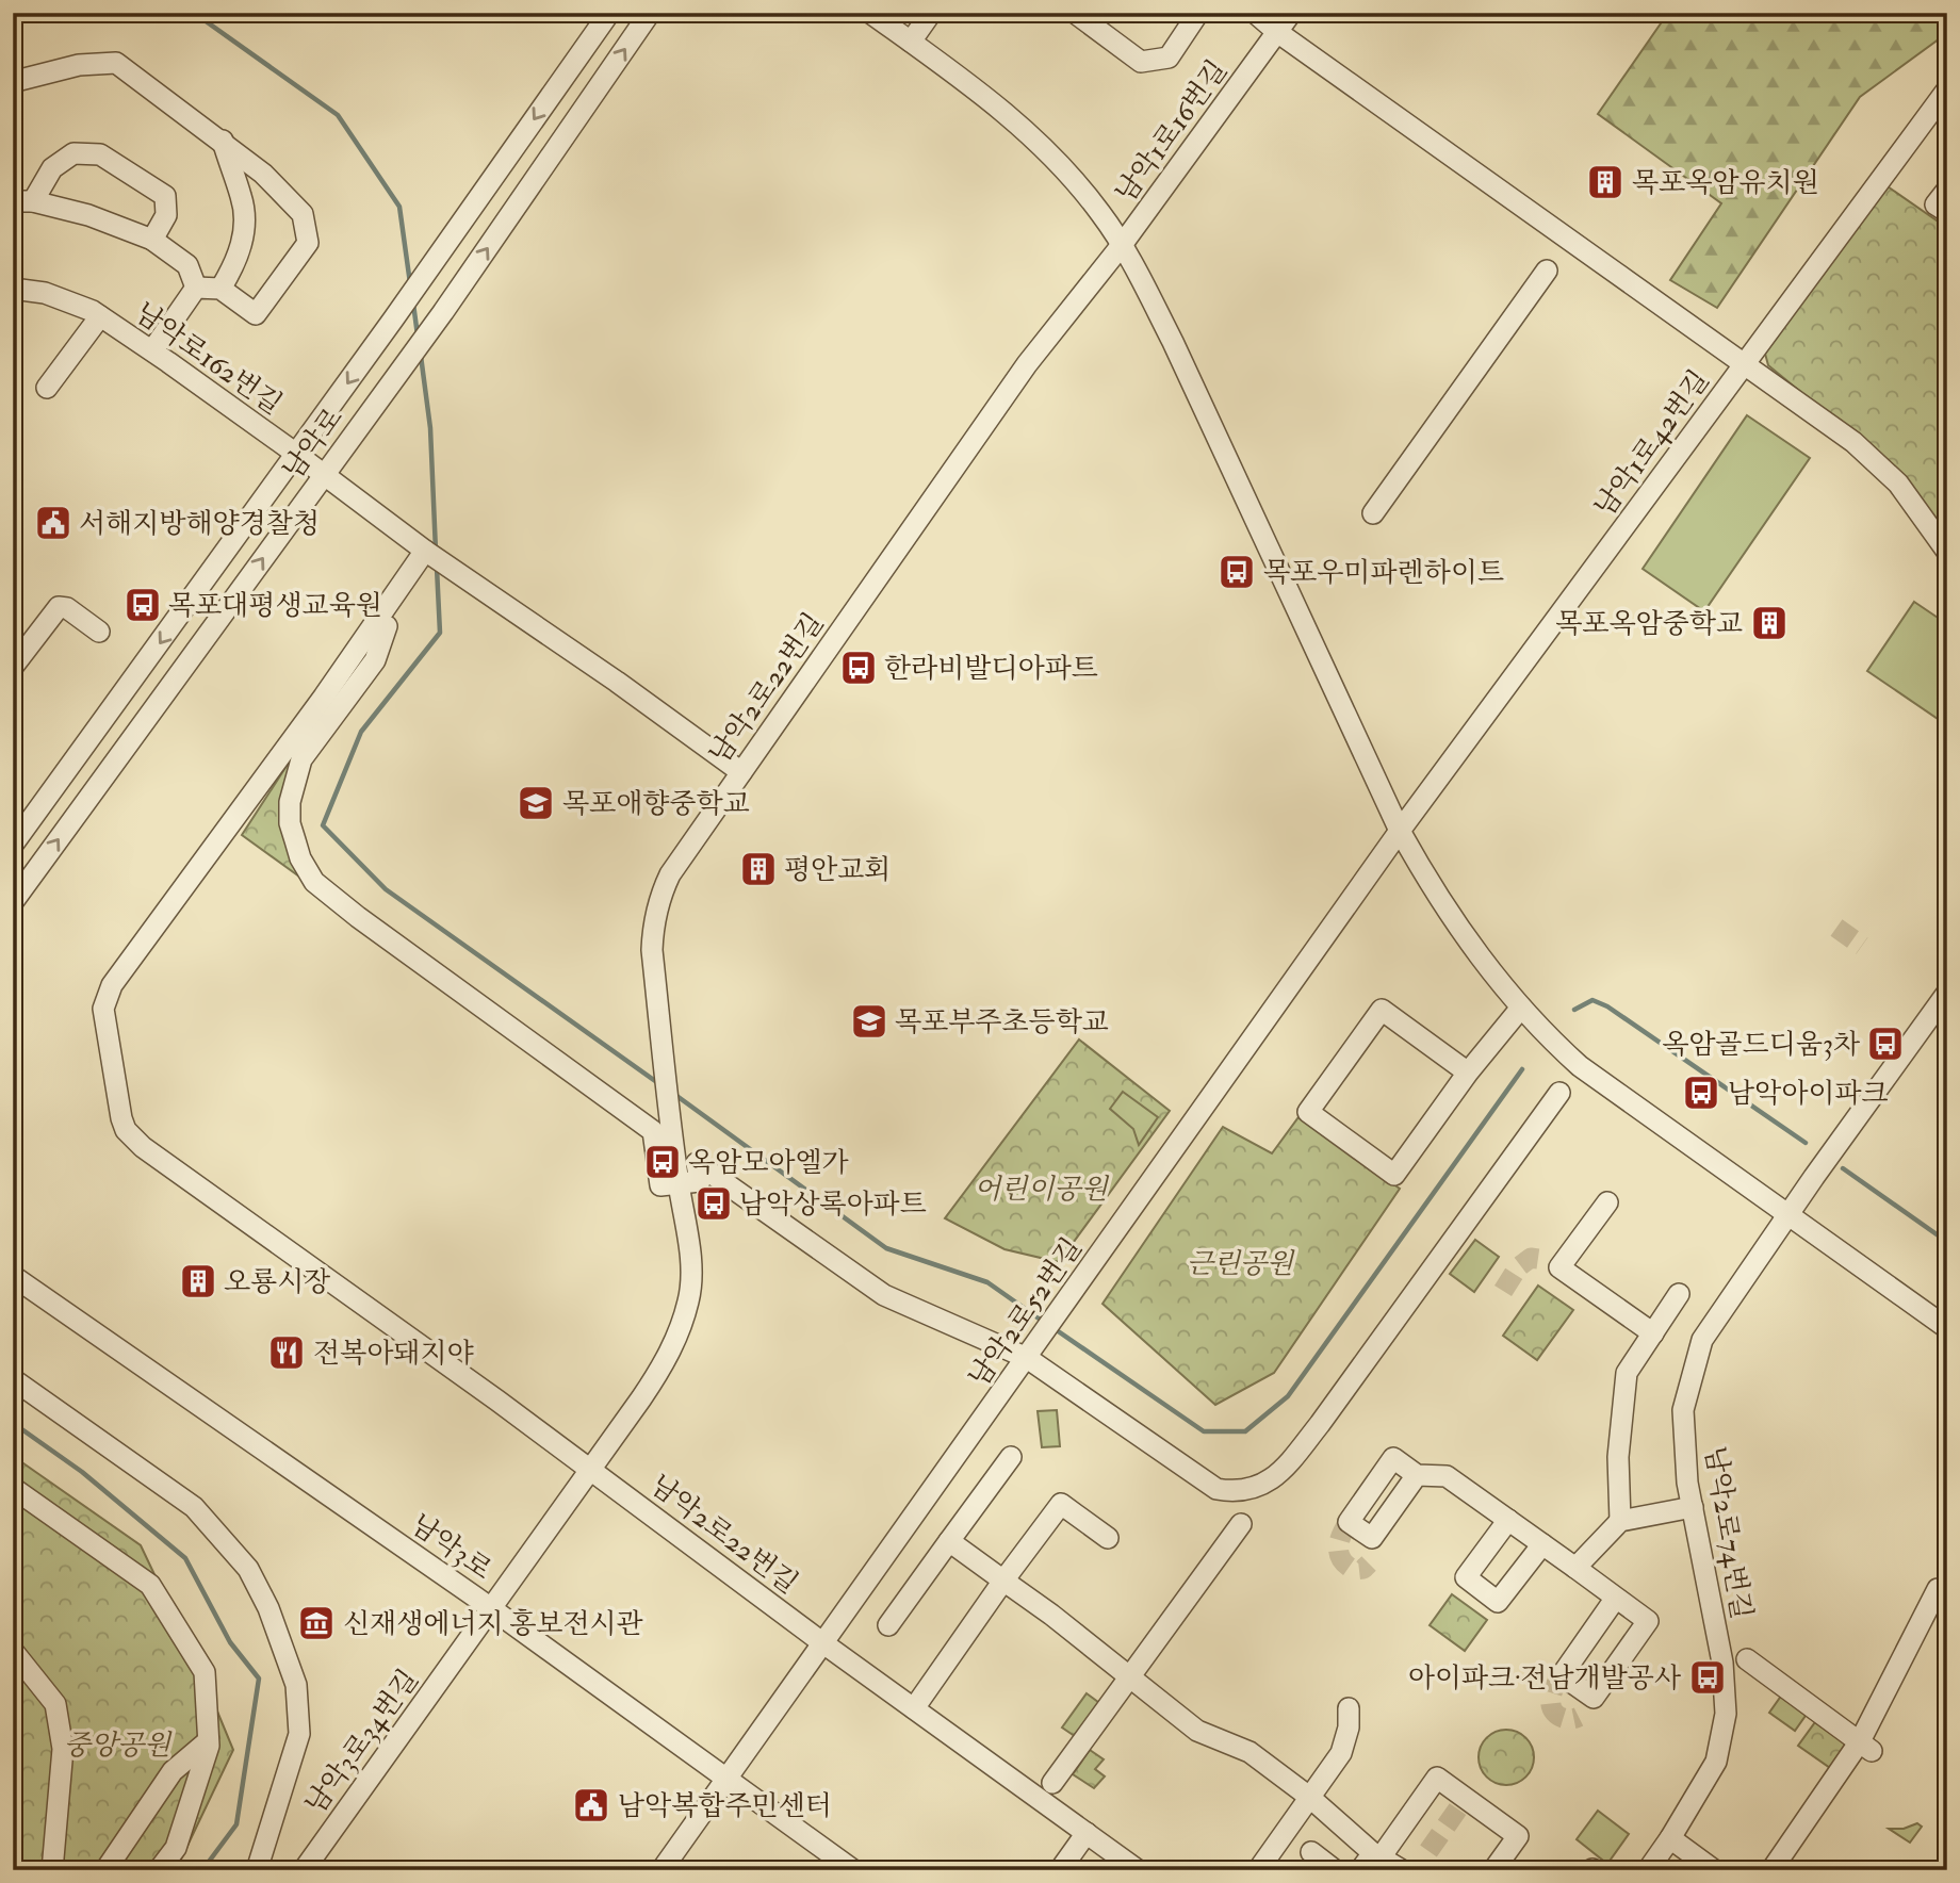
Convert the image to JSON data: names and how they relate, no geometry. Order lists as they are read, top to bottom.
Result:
{
  "streets": {
    "street": [
      "남악1로16번길",
      "남악로162번길",
      "남악로",
      "남악1로42번길",
      "남악2로22번길",
      "남악2로52번길",
      "남악2로74번길",
      "남악3로",
      "남악3로34번길"
    ]
  },
  "crossings": [
    ["남악1로16번길", "남악2로22번길"],
    ["남악로162번길", "남악로"],
    ["남악로162번길", "남악2로22번길"],
    ["남악1로42번길", "남악2로52번길"],
    ["남악2로22번길", "남악2로52번길"],
    ["남악2로22번길", "남악3로"],
    ["남악2로22번길", "남악3로34번길"],
    ["남악2로52번길", "남악3로"],
    ["남악3로", "남악3로34번길"]
  ],
  "parks": ["어린이공원", "근린공원", "중앙공원"],
  "places": {
    "building": [
      "목포옥암유치원",
      "목포옥암중학교",
      "평안교회",
      "오룡시장"
    ],
    "public building": ["서해지방해양경찰청", "남악복합주민센터"],
    "bus stop": [
      "목포우미파렌하이트",
      "목포대평생교육원",
      "한라비발디아파트",
      "옥암골드디움3차",
      "남악아이파크",
      "옥암모아엘가",
      "남악상록아파트",
      "아이파크·전남개발공사"
    ],
    "school or university": ["목포애향중학교", "목포부주초등학교"],
    "restaurant": ["전복아돼지야"],
    "museum": ["신재생에너지 홍보전시관"]
  }
}
